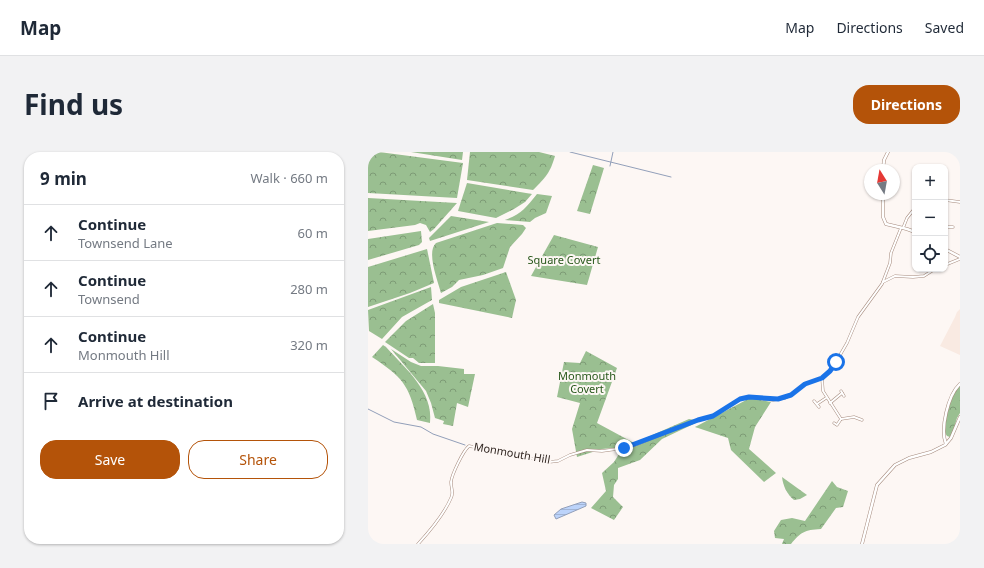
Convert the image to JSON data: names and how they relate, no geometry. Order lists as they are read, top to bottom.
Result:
{
  "streets": {
    "street": ["Monmouth Hill"]
  },
  "parks": ["Square Covert", "Monmouth Covert"],
  "north": "top",
  "page": {
    "header": "Map",
    "nav": ["Map", "Directions", "Saved"],
    "title": "Find us",
    "buttons": [
      "Directions",
      ["Save", "Share"]
    ],
    "heading": ["9 min", "Walk · 660 m"],
    "map_buttons": ["+", "−"],
    "list": [
      ["Continue", "Townsend Lane", "60 m"],
      ["Continue", "Townsend", "280 m"],
      ["Continue", "Monmouth Hill", "320 m"],
      "Arrive at destination"
    ]
  }
}
